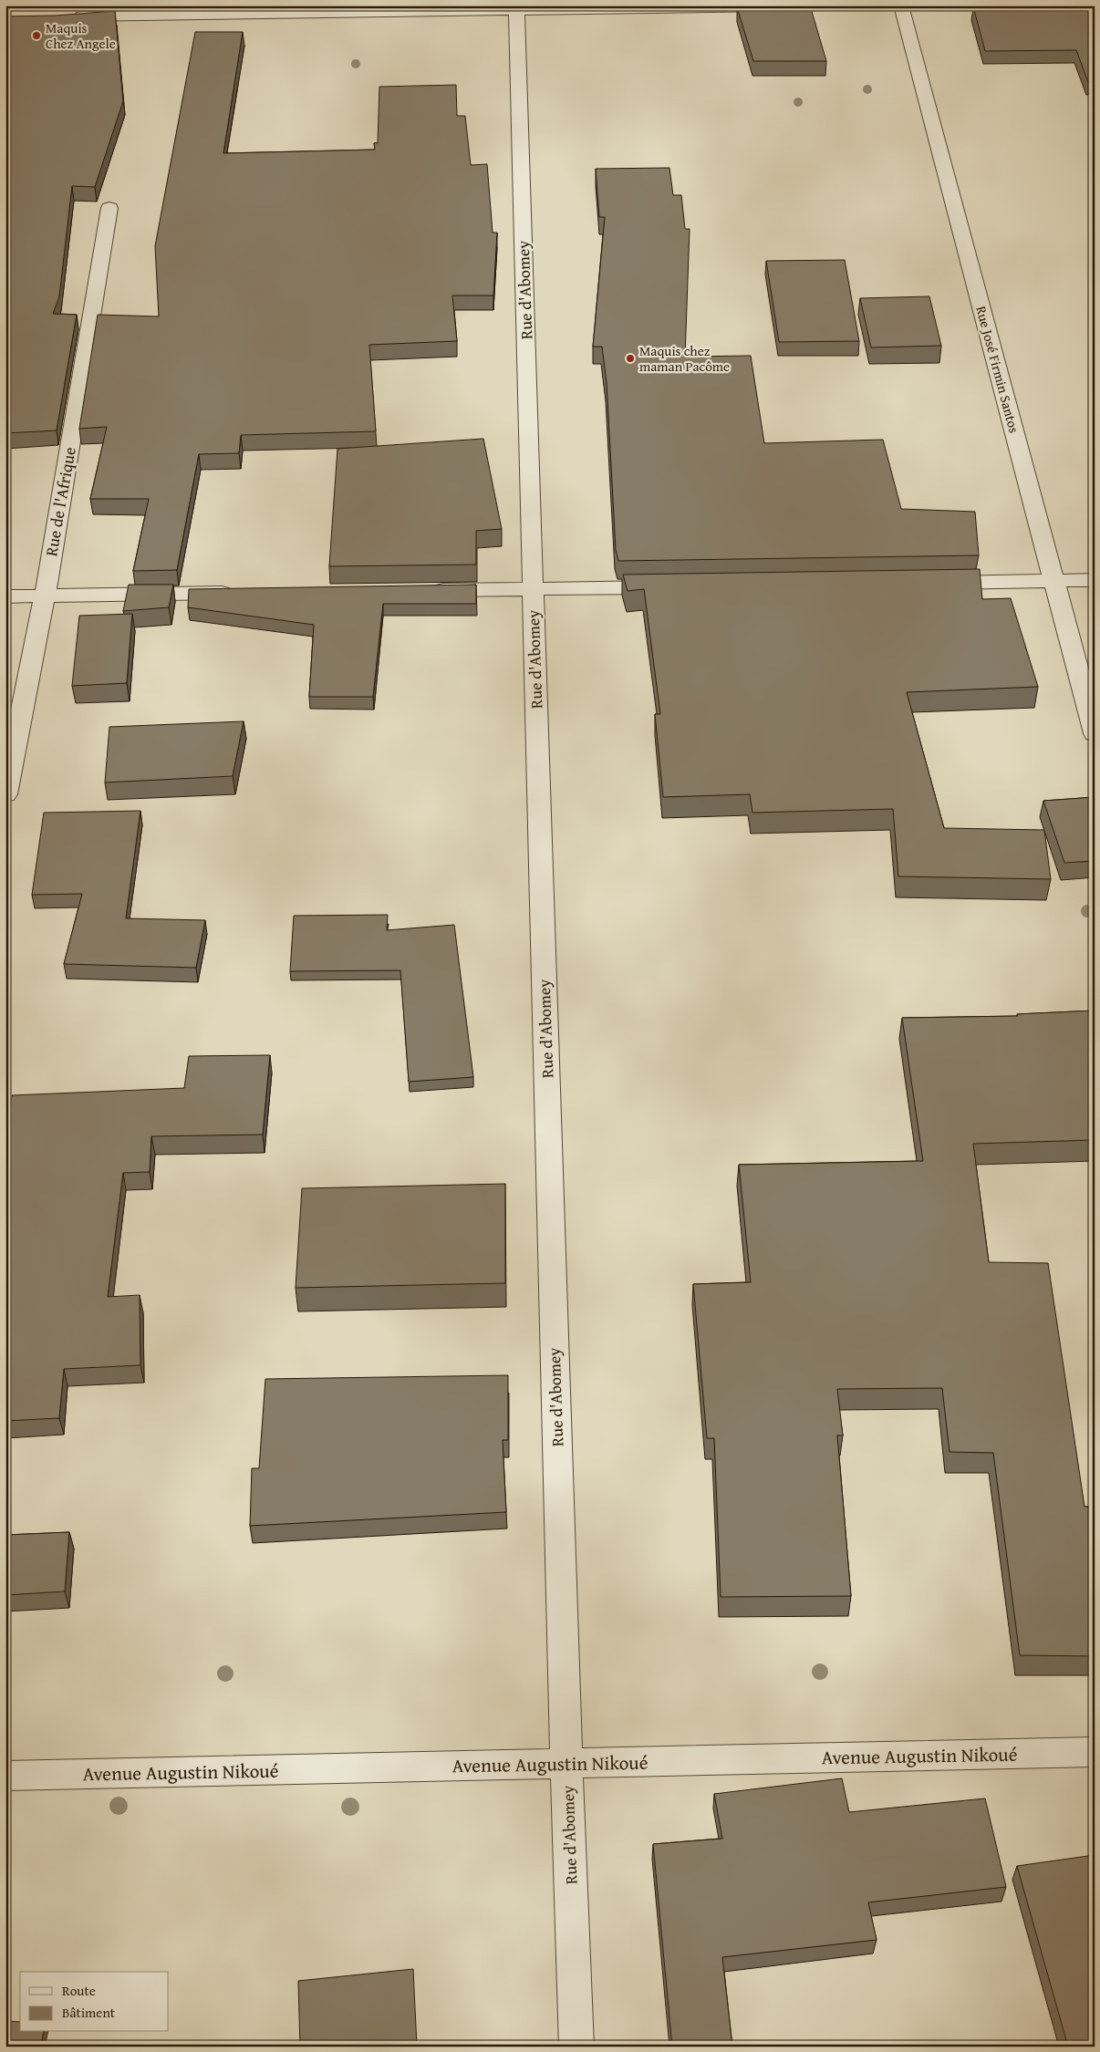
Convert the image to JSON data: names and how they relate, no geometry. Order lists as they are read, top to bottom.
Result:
{
  "streets": {
    "street": [
      "Rue d'Abomey",
      "Rue José Firmin Santos",
      "Rue de l'Afrique",
      "Avenue Augustin Nikoué"
    ]
  },
  "crossings": [
    ["Rue d'Abomey", "Avenue Augustin Nikoué"]
  ],
  "places": ["Maquis Chez Angele", "Maquis chez maman Pacôme"],
  "legend": ["Route", "Bâtiment"]
}
